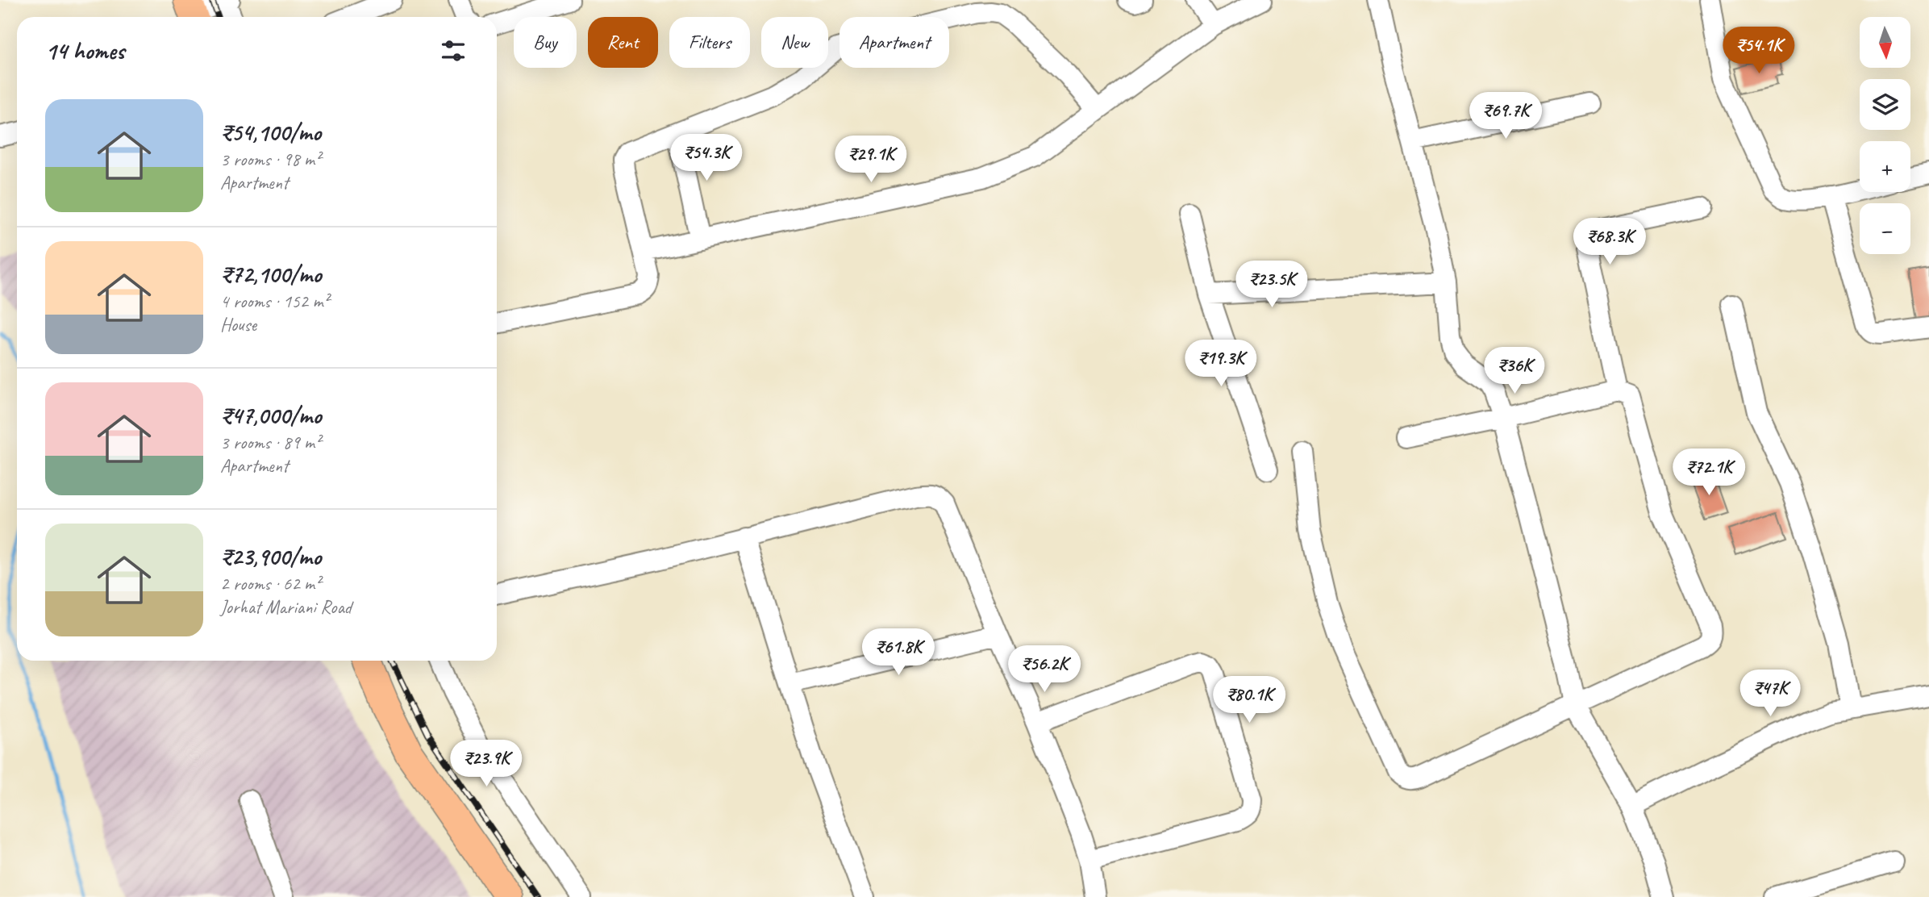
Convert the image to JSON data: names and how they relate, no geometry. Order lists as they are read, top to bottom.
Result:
{
  "north": "bottom",
  "page": {
    "map_buttons": ["+", "−"],
    "chip": [
      "Buy",
      "Rent",
      "Filters",
      "New",
      "Apartment"
    ],
    "heading": "14 homes",
    "price": [
      "₹54.1K",
      "₹69.7K",
      "₹54.3K",
      "₹29.1K",
      "₹68.3K",
      "₹23.5K",
      "₹19.3K",
      "₹36K",
      "₹72.1K",
      "₹61.8K",
      "₹56.2K",
      "₹47K",
      "₹80.1K",
      "₹23.9K"
    ],
    "list": [
      {
        "name": "₹54,100/mo",
        "note": "3 rooms · 98 m² · Apartment"
      },
      {
        "name": "₹72,100/mo",
        "note": "4 rooms · 152 m² · House"
      },
      {
        "name": "₹47,000/mo",
        "note": "3 rooms · 89 m² · Apartment"
      },
      {
        "name": "₹23,900/mo",
        "note": "2 rooms · 62 m² · Jorhat Mariani Road"
      }
    ]
  }
}
